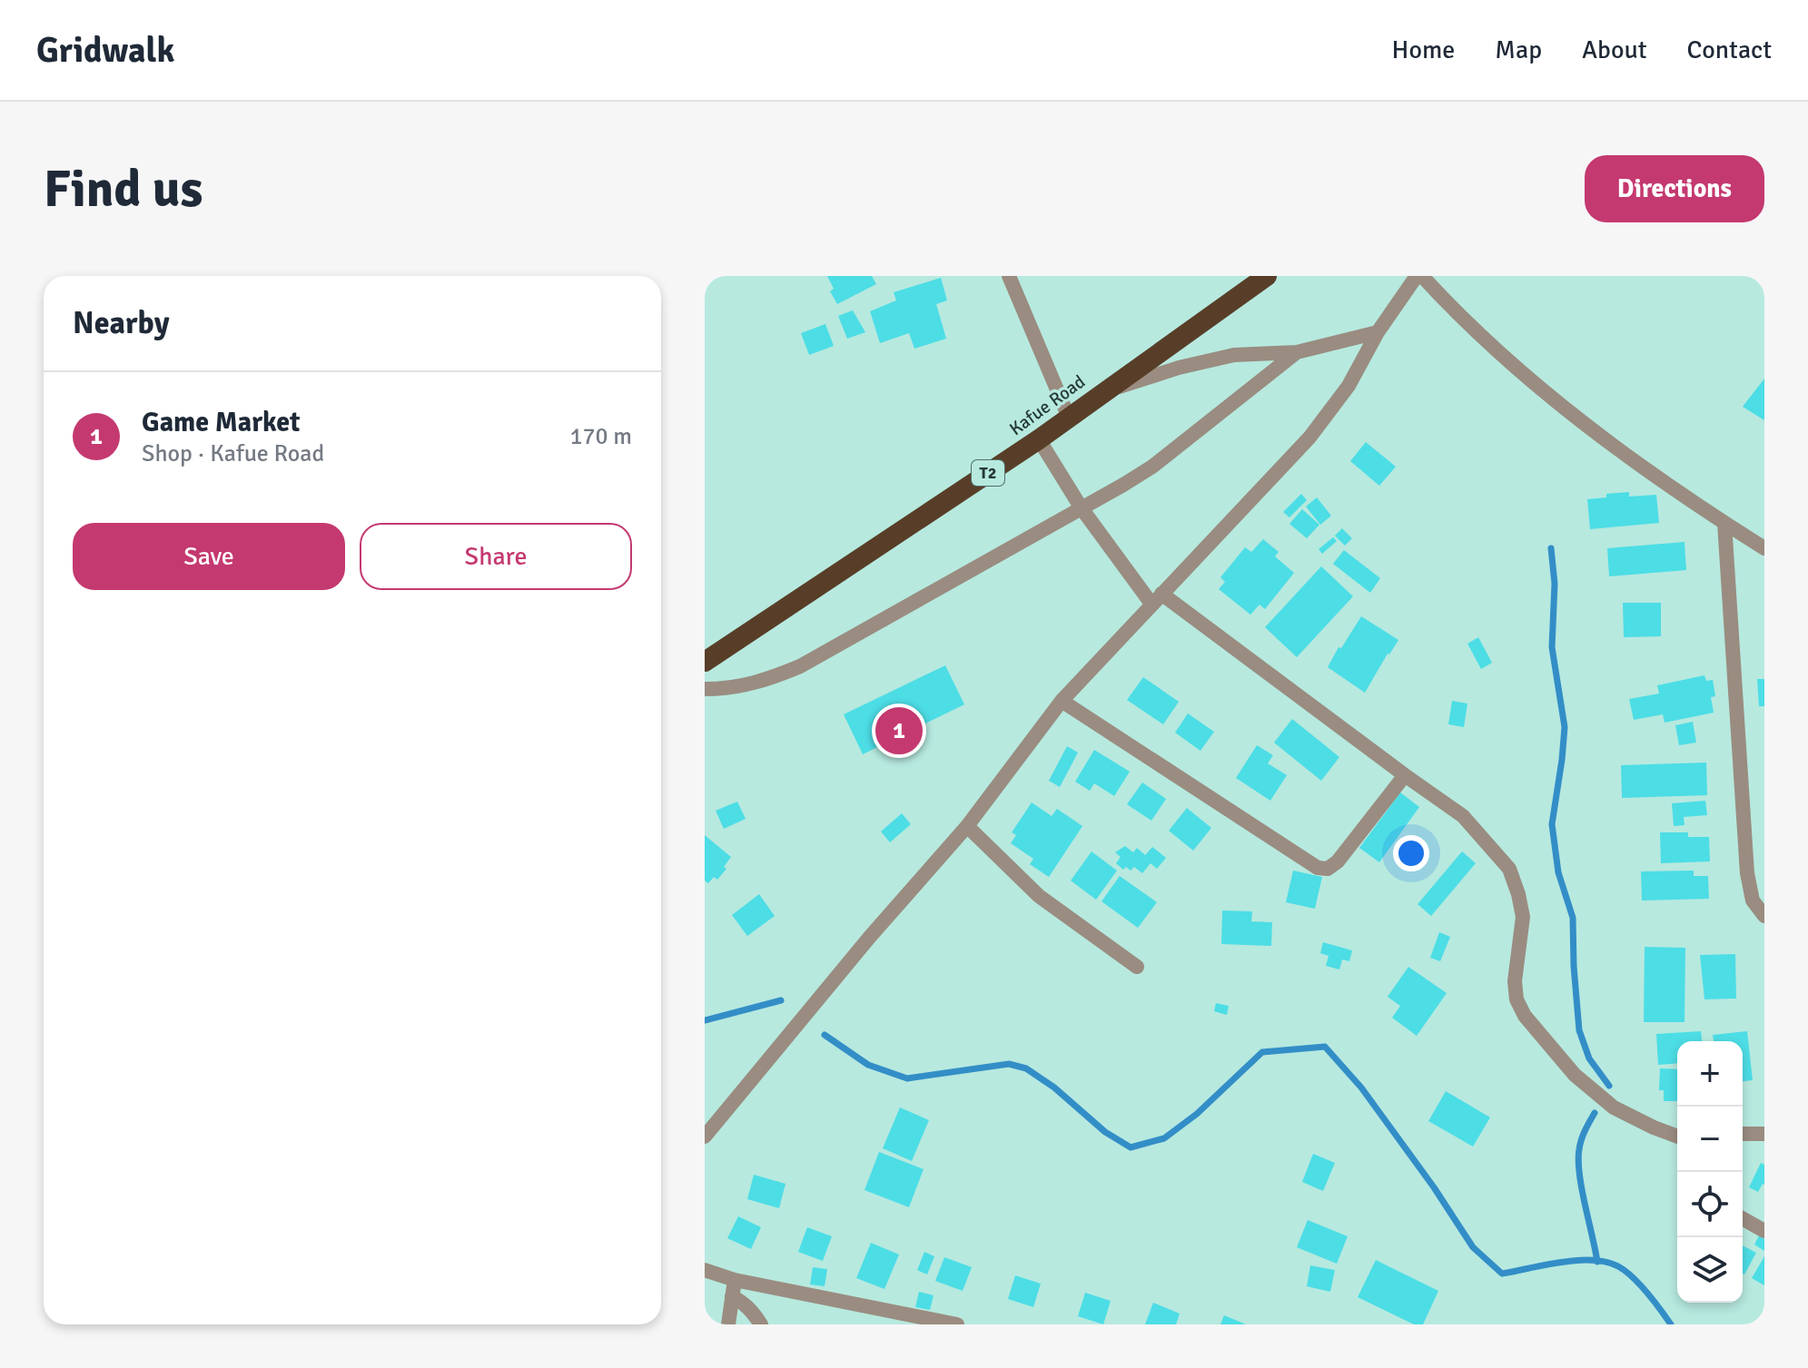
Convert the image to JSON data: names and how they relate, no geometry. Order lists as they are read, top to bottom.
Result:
{
  "streets": {
    "highway": ["Kafue Road", "T2"]
  },
  "page": {
    "header": "Gridwalk",
    "nav": [
      "Home",
      "Map",
      "About",
      "Contact"
    ],
    "buttons": [
      "Directions",
      ["Save", "Share"]
    ],
    "title": "Find us",
    "heading": "Nearby",
    "list": [
      {
        "mark": "1",
        "name": "Game Market",
        "note": "Shop · Kafue Road",
        "value": "170 m"
      }
    ],
    "pins": "1",
    "map_buttons": ["+", "−"]
  }
}
